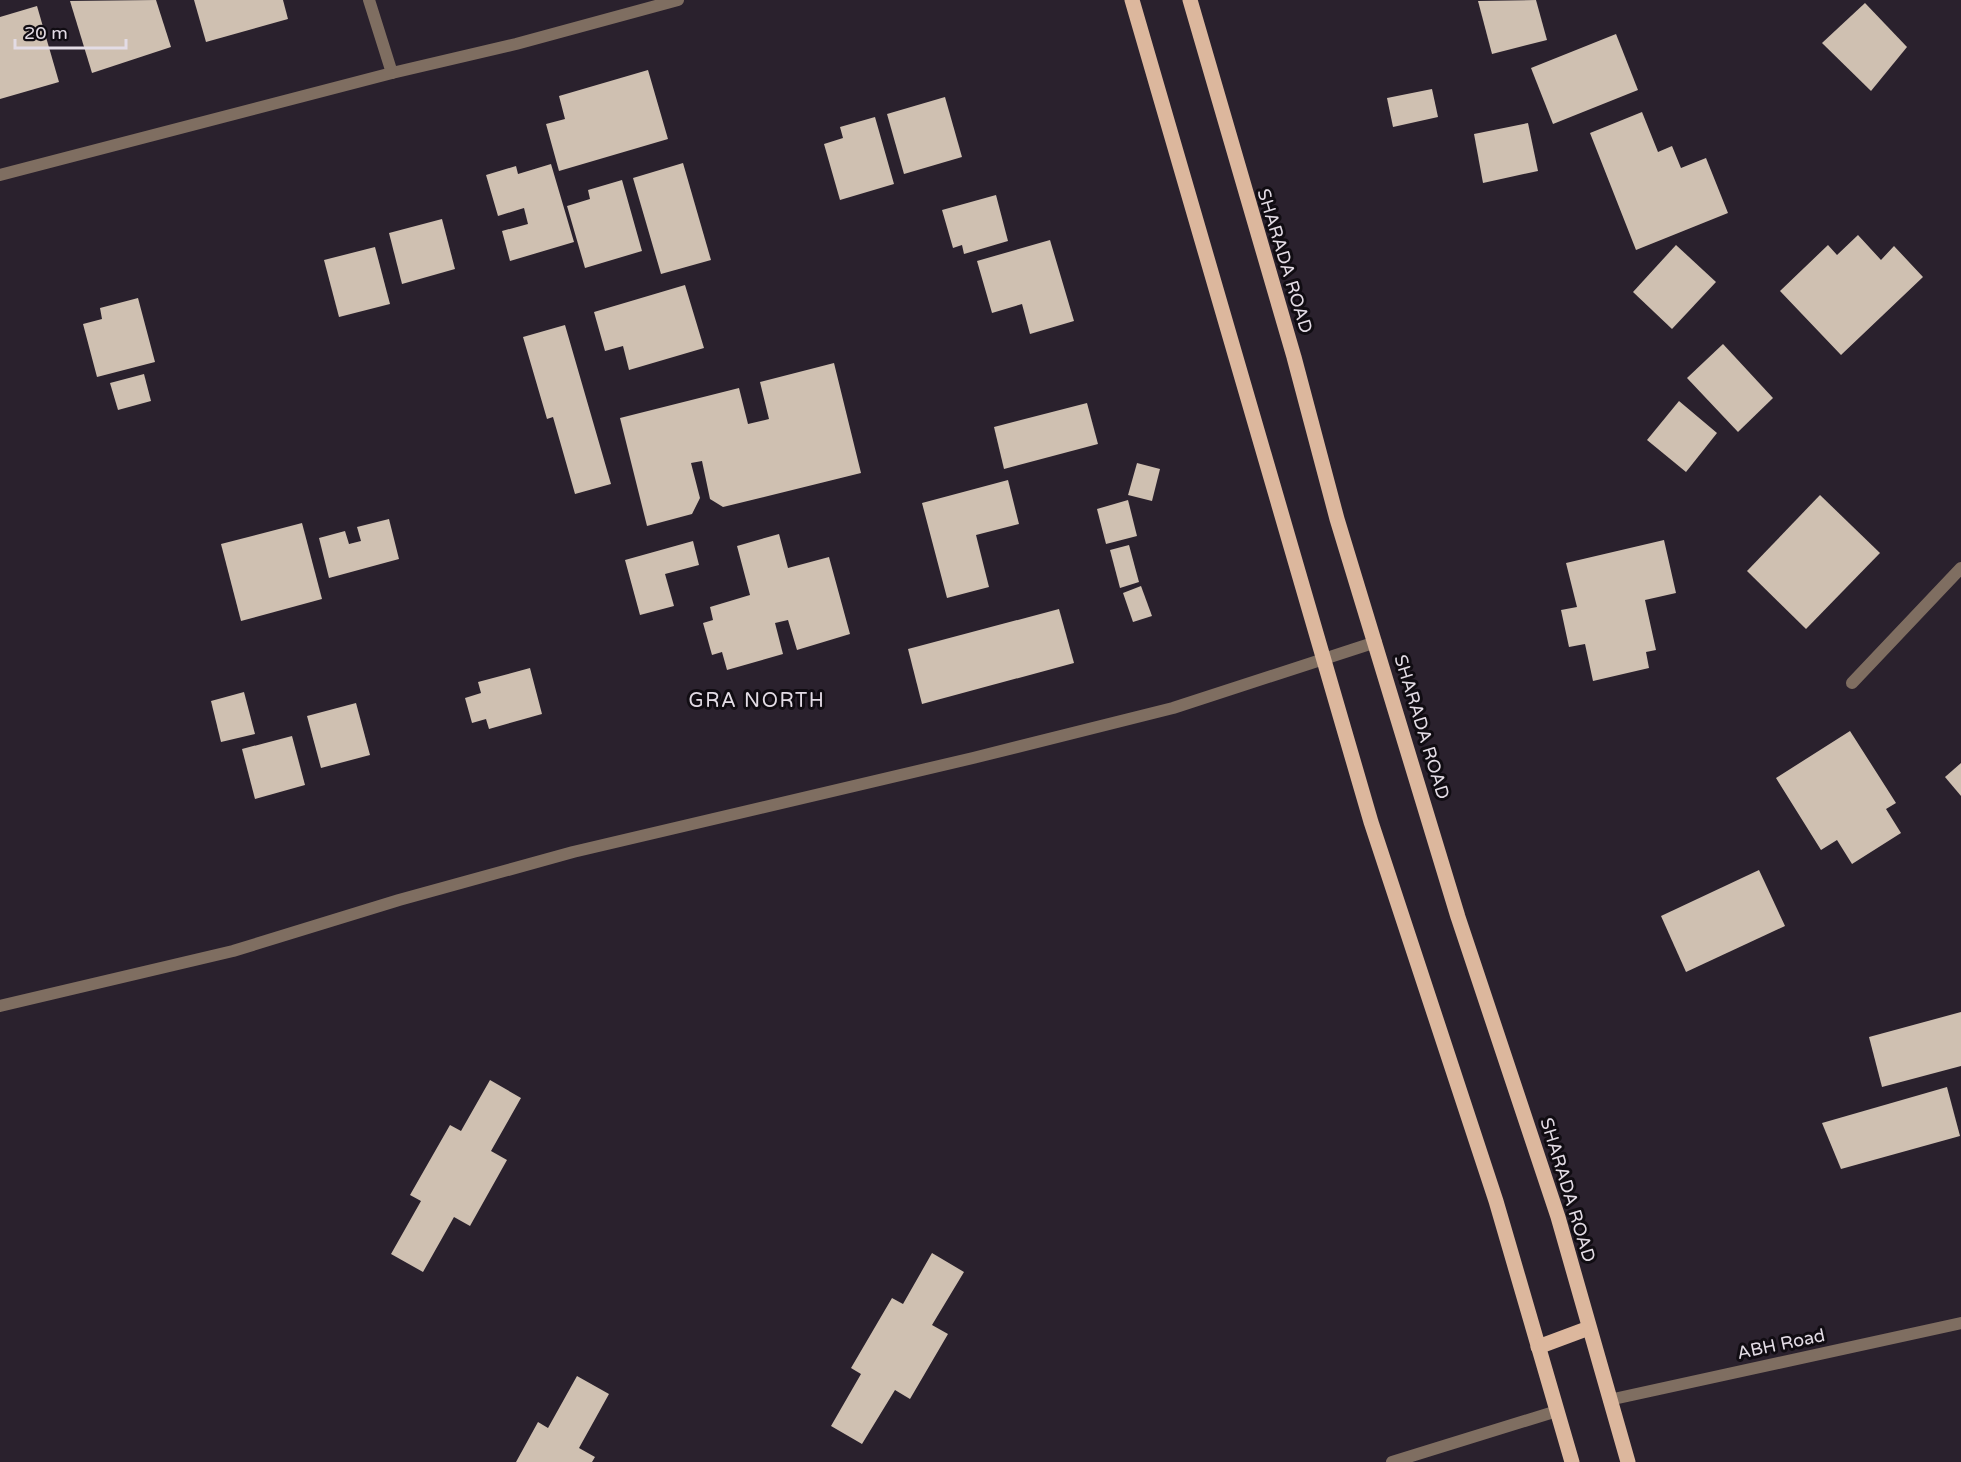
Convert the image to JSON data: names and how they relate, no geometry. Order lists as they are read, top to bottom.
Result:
{
  "streets": {
    "main road": ["SHARADA ROAD"],
    "street": ["ABH Road"]
  },
  "crossings": [
    ["SHARADA ROAD", "ABH Road"]
  ],
  "districts": ["GRA NORTH"],
  "scale_bar": "20 m"
}
